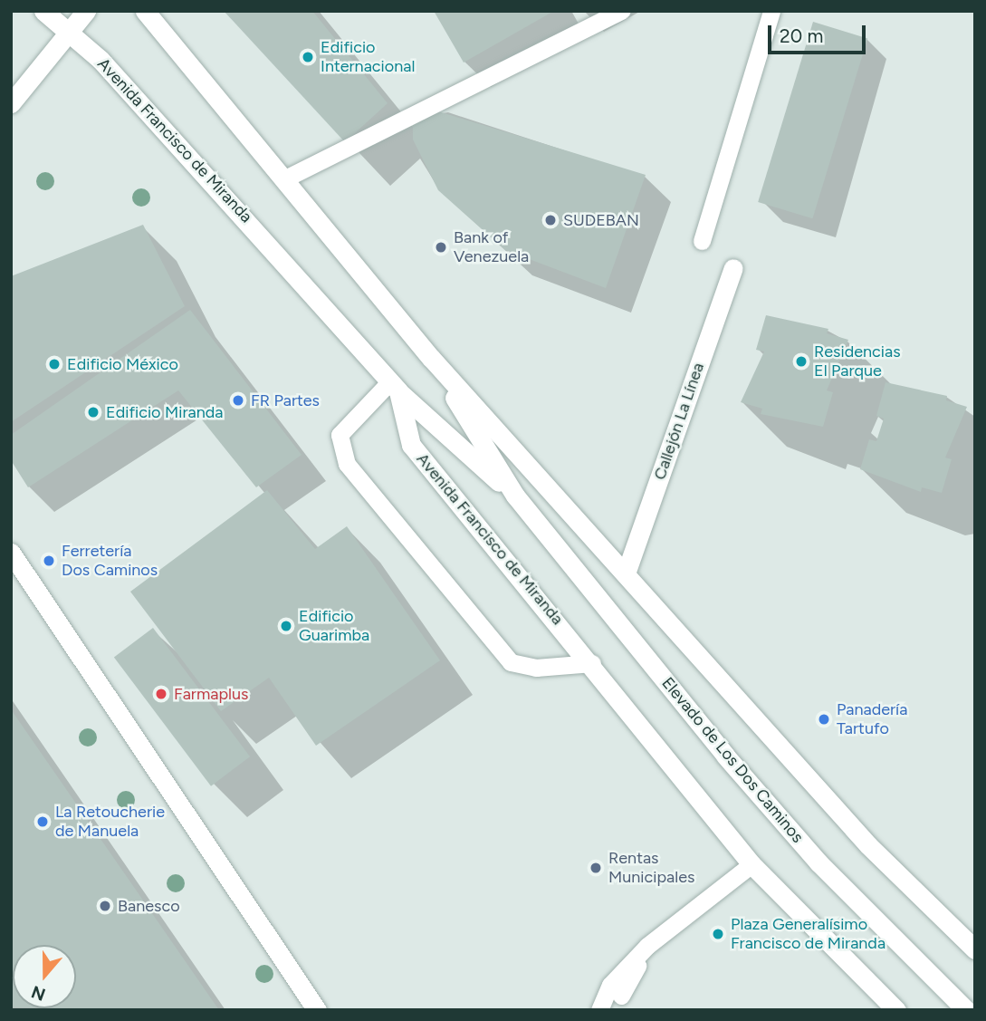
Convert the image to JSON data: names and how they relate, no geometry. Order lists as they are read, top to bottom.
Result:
{
  "streets": {
    "main road": ["Avenida Francisco de Miranda", "Callejón La Línea", "Elevado de Los Dos Caminos"]
  },
  "crossings": [
    ["Avenida Francisco de Miranda", "Elevado de Los Dos Caminos"]
  ],
  "places": [
    "Edificio Internacional",
    "SUDEBAN",
    "Bank of Venezuela",
    "Residencias El Parque",
    "Edificio México",
    "FR Partes",
    "Edificio Miranda",
    "Ferretería Dos Caminos",
    "Edificio Guarimba",
    "Farmaplus",
    "Panadería Tartufo",
    "La Retoucherie de Manuela",
    "Rentas Municipales",
    "Banesco",
    "Plaza Generalísimo Francisco de Miranda"
  ],
  "scale_bar": "20 m",
  "north": "bottom"
}
